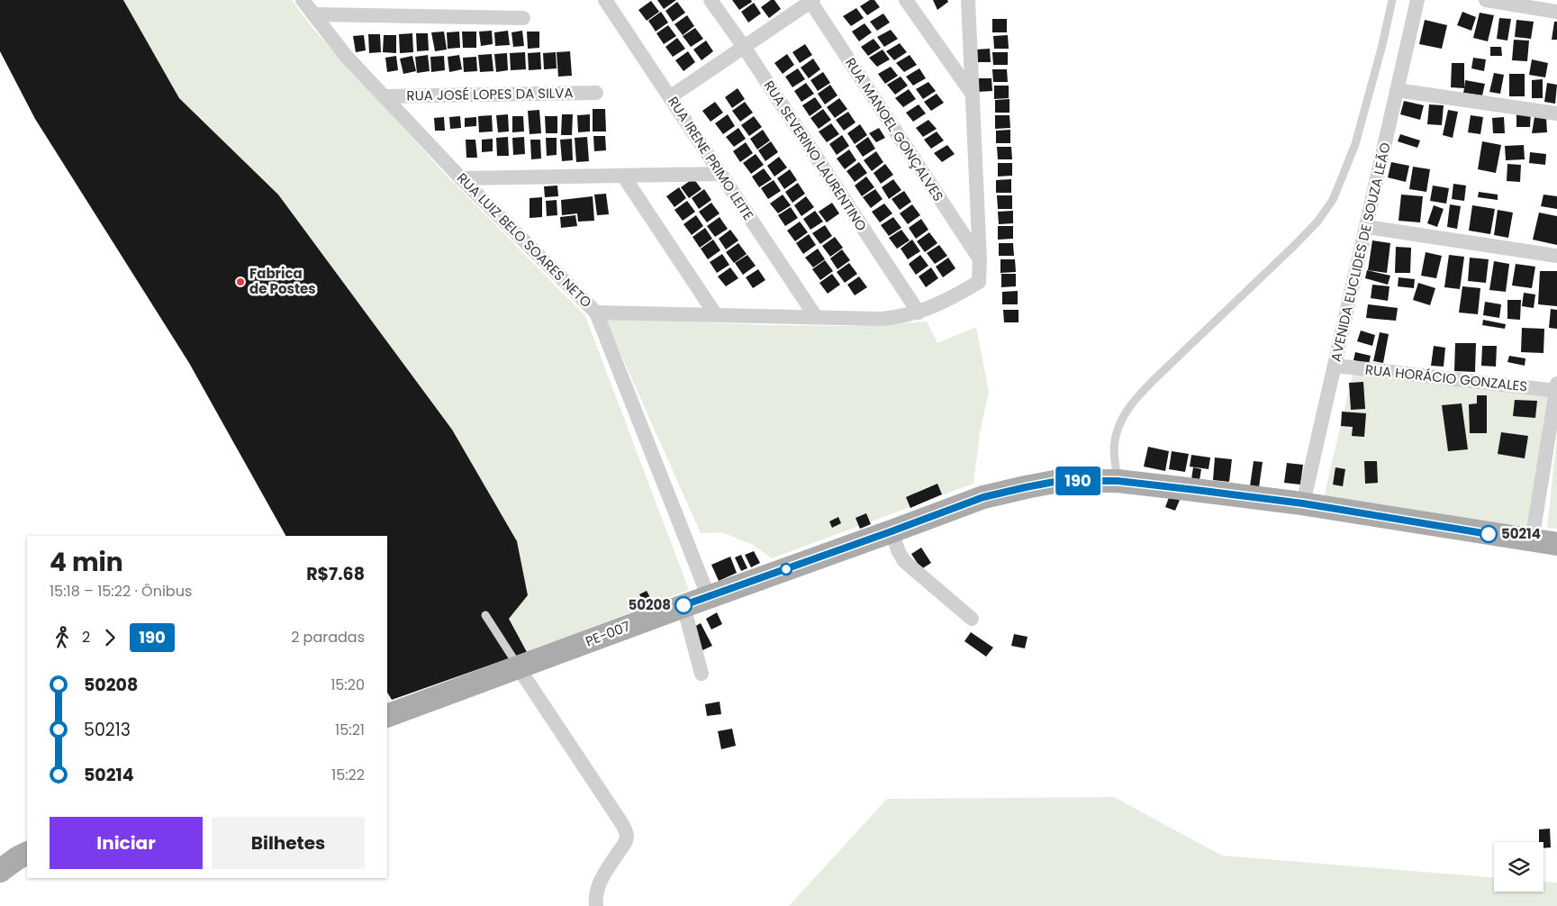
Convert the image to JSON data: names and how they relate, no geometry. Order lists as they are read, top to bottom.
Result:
{
  "streets": {
    "main road": ["PE-007"],
    "street": [
      "RUA JOSÉ LOPES DA SILVA",
      "RUA MANOEL GONÇALVES",
      "RUA SEVERINO LAURENTINO",
      "RUA IRENE PRIMO LEITE",
      "RUA LUIZ BELO SOARES NETO",
      "AVENIDA EUCLIDES DE SOUZA LEÃO",
      "RUA HORÁCIO GONZALES"
    ]
  },
  "crossings": [
    ["RUA JOSÉ LOPES DA SILVA", "RUA LUIZ BELO SOARES NETO"],
    ["RUA LUIZ BELO SOARES NETO", "PE-007"],
    ["AVENIDA EUCLIDES DE SOUZA LEÃO", "RUA HORÁCIO GONZALES"],
    ["AVENIDA EUCLIDES DE SOUZA LEÃO", "PE-007"]
  ],
  "places": ["Fabrica de Postes", "50214", "50208"],
  "lines": ["bus line 190"],
  "page": {
    "on_map": "190",
    "heading": ["4 min", "15:18 – 15:22 · Ônibus", "R$7.68"],
    "legs": ["2", "190", "2 paradas"],
    "list": [
      {
        "name": "50208",
        "value": "15:20"
      },
      {
        "name": "50213",
        "value": "15:21"
      },
      {
        "name": "50214",
        "value": "15:22"
      }
    ],
    "buttons": ["Iniciar", "Bilhetes"]
  }
}
